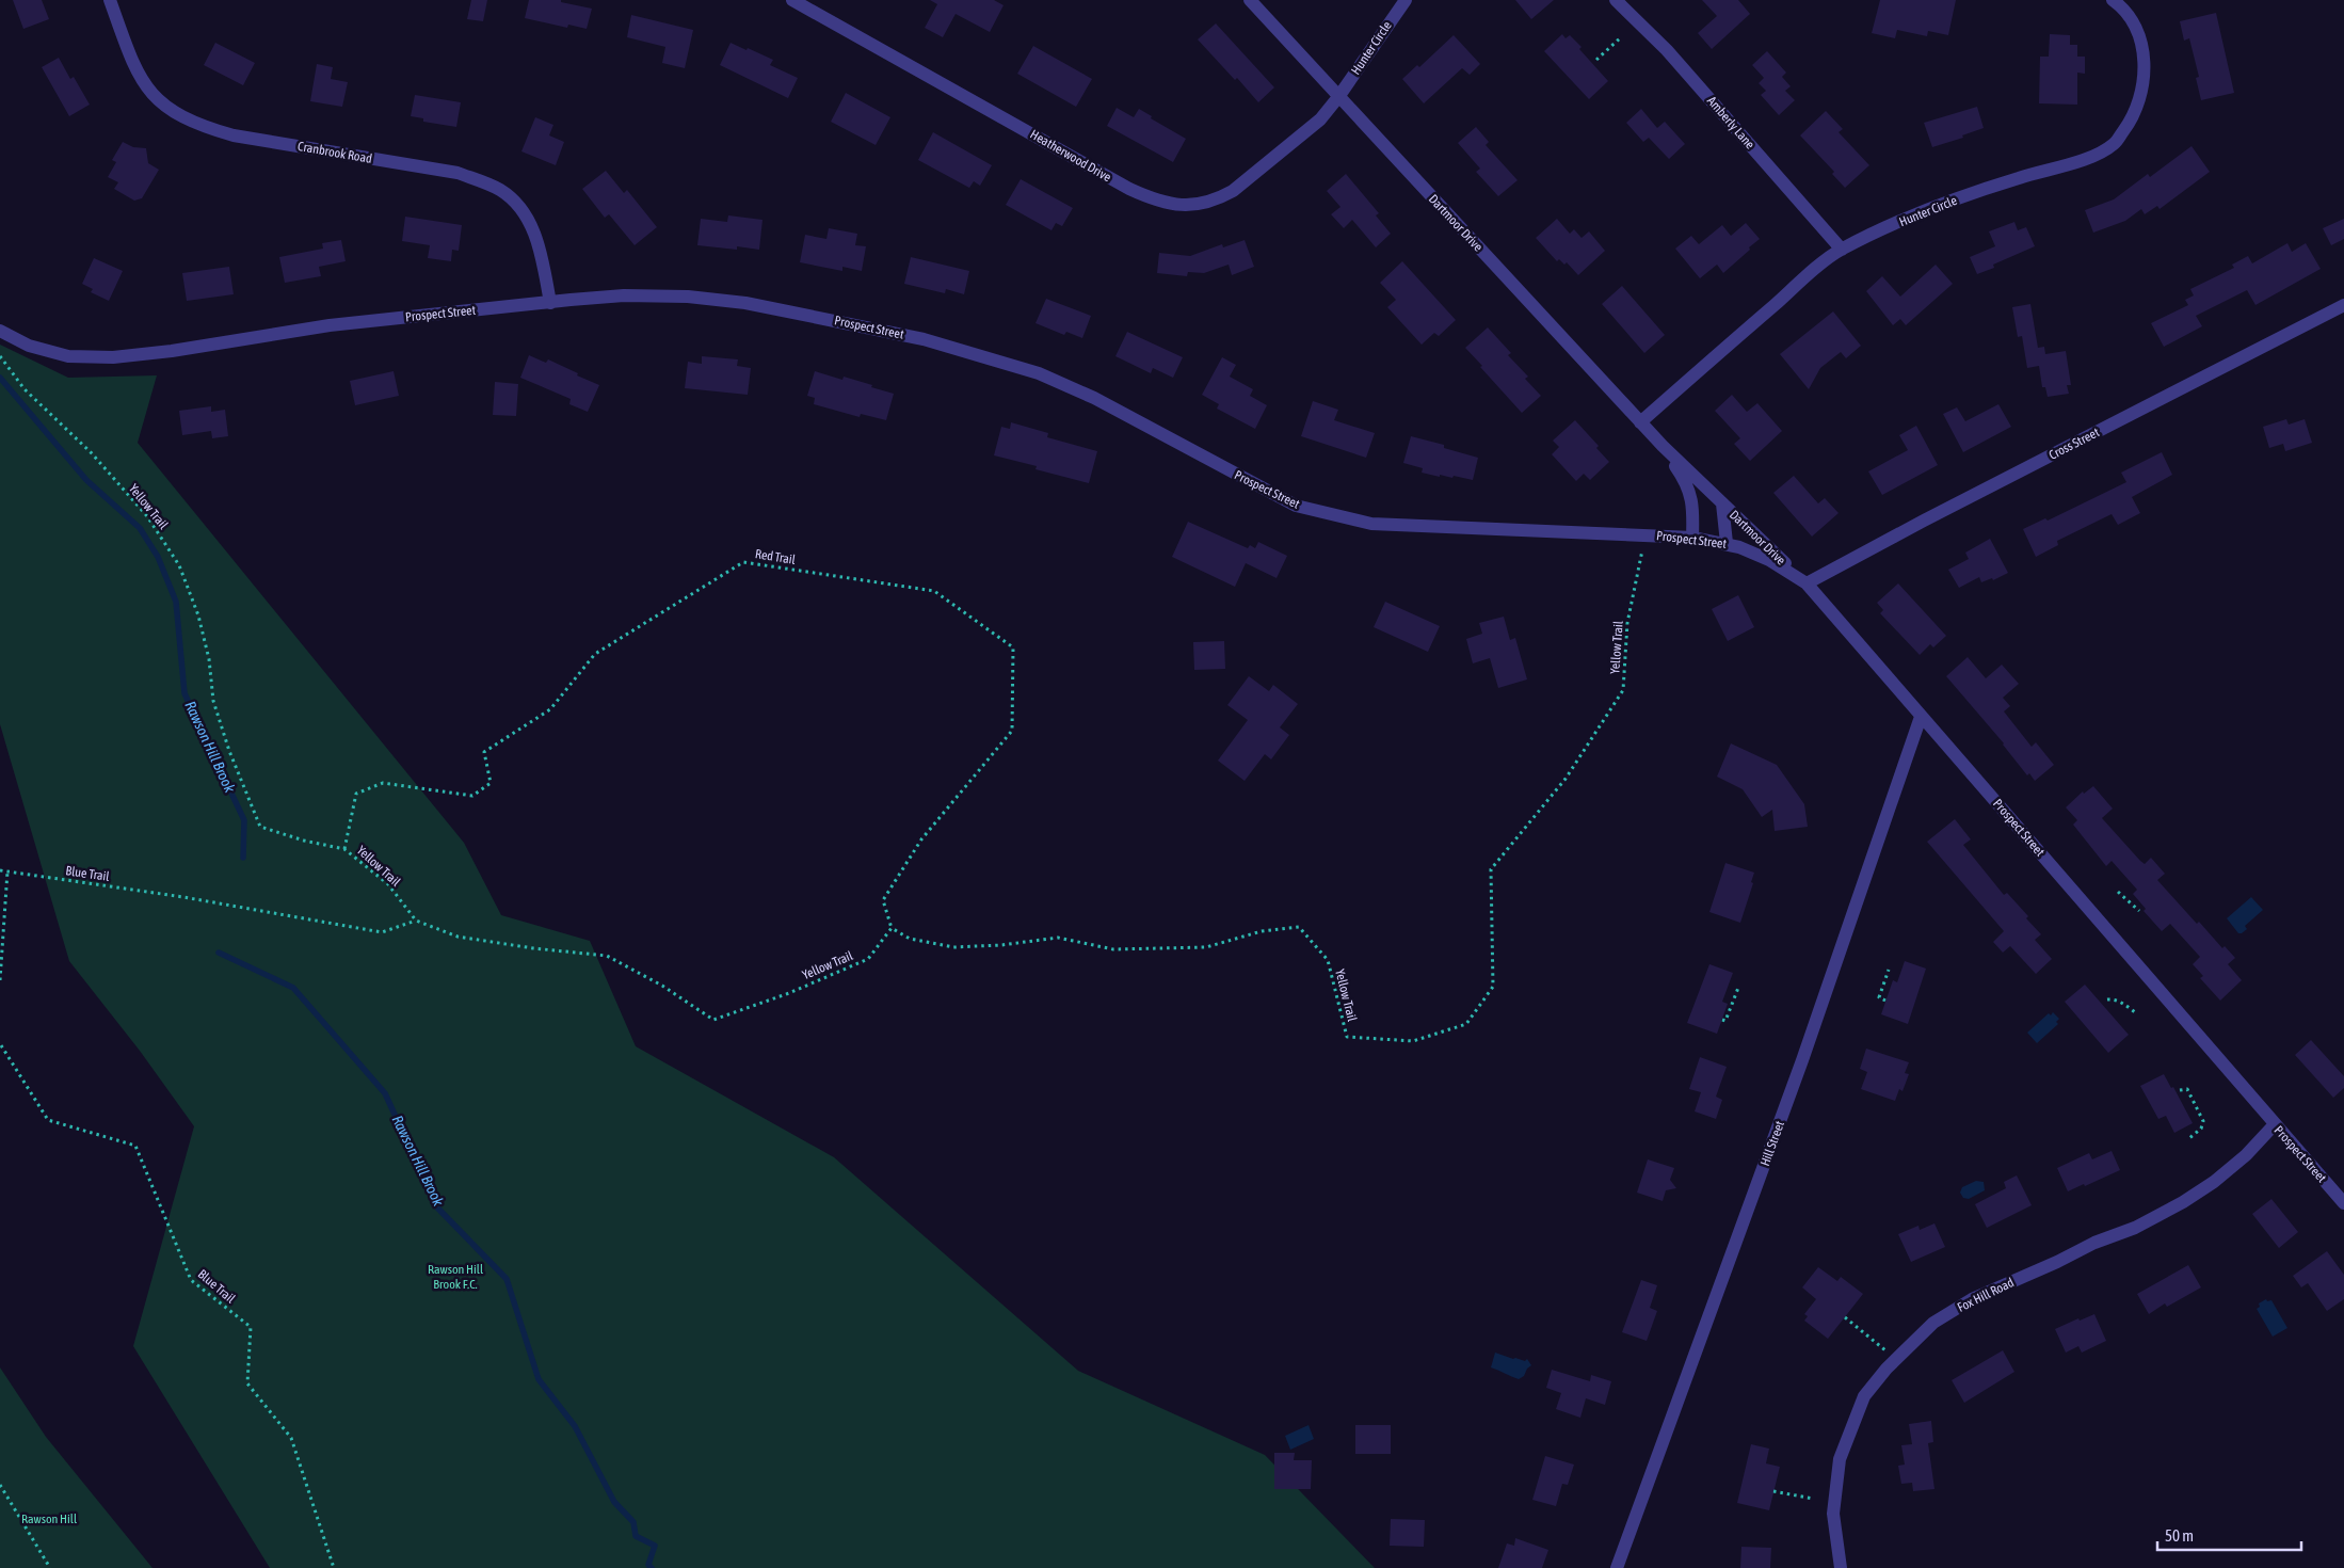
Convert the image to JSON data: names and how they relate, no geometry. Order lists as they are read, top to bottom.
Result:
{
  "streets": {
    "street": [
      "Hunter Circle",
      "Amberly Lane",
      "Cranbrook Road",
      "Heatherwood Drive",
      "Dartmoor Drive",
      "Prospect Street",
      "Cross Street",
      "Hill Street",
      "Fox Hill Road"
    ],
    "path": ["Yellow Trail", "Red Trail", "Blue Trail"]
  },
  "crossings": [
    ["Hunter Circle", "Amberly Lane"],
    ["Hunter Circle", "Heatherwood Drive"],
    ["Hunter Circle", "Dartmoor Drive"],
    ["Cranbrook Road", "Prospect Street"],
    ["Heatherwood Drive", "Dartmoor Drive"],
    ["Dartmoor Drive", "Prospect Street"],
    ["Dartmoor Drive", "Cross Street"],
    ["Prospect Street", "Cross Street"],
    ["Prospect Street", "Yellow Trail"],
    ["Prospect Street", "Hill Street"],
    ["Prospect Street", "Fox Hill Road"],
    ["Yellow Trail", "Red Trail"],
    ["Yellow Trail", "Blue Trail"]
  ],
  "water": ["Rawson Hill Brook"],
  "parks": ["Rawson Hill Brook F.C.", "Rawson Hill"],
  "scale_bar": "50 m"
}
